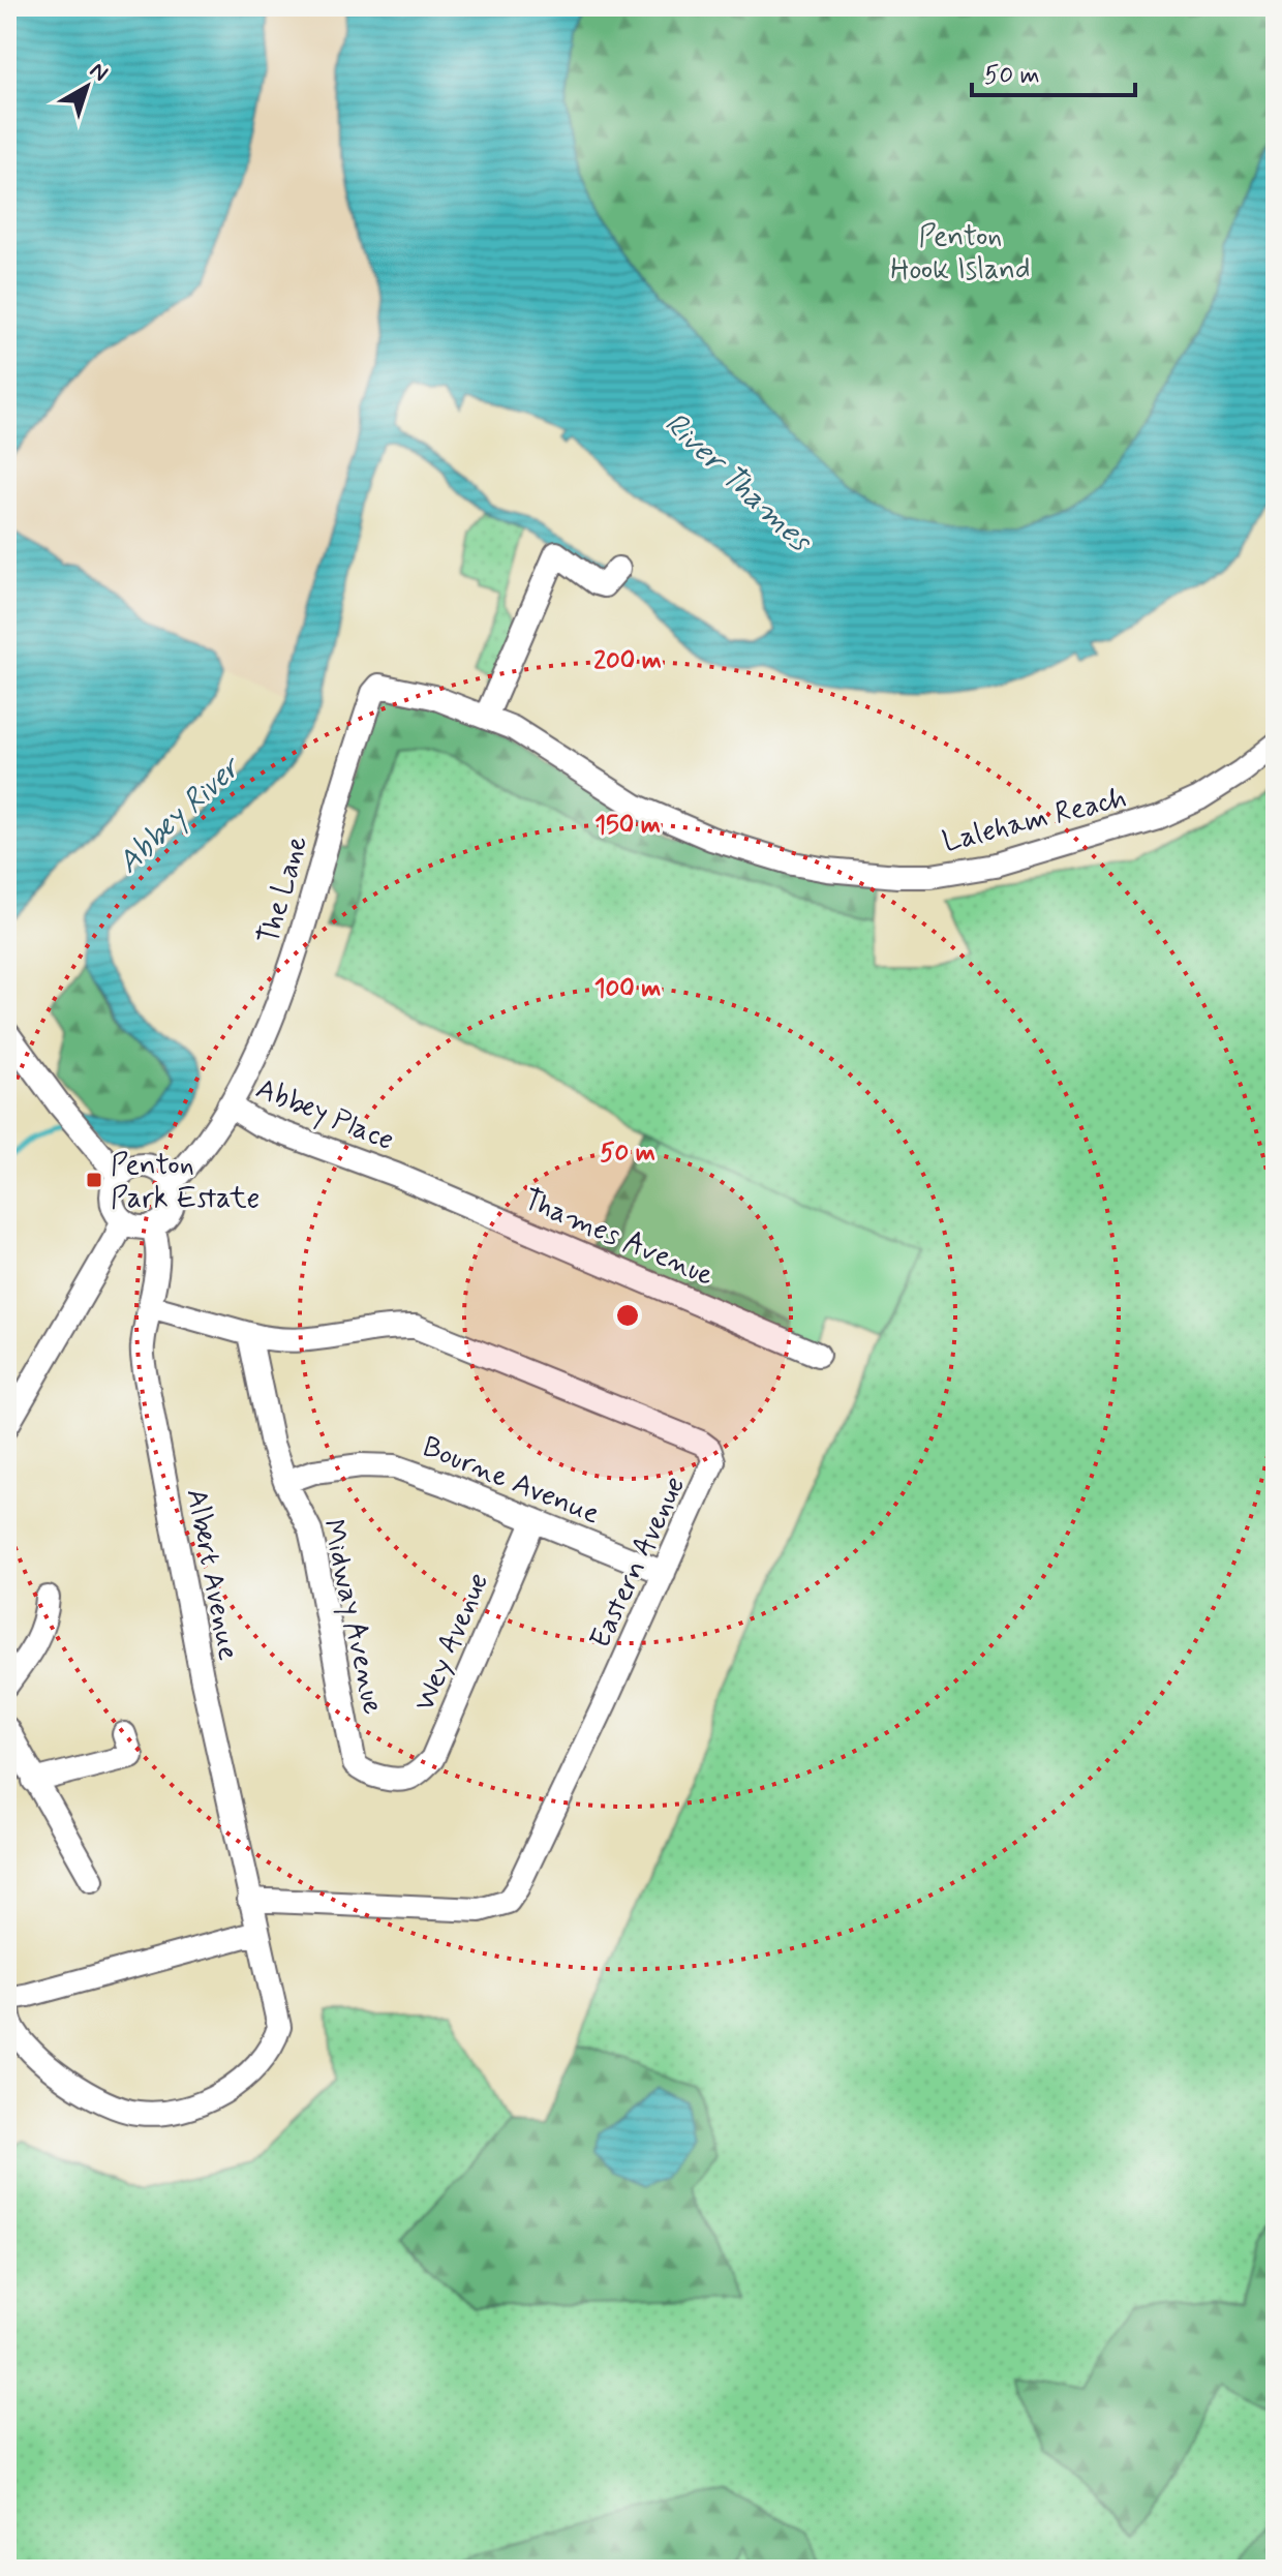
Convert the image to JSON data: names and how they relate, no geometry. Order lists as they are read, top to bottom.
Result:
{
  "streets": {
    "street": [
      "Laleham Reach",
      "The Lane",
      "Abbey Place",
      "Thames Avenue",
      "Bourne Avenue",
      "Eastern Avenue",
      "Albert Avenue",
      "Midway Avenue",
      "Wey Avenue"
    ]
  },
  "crossings": [
    ["Laleham Reach", "The Lane"],
    ["The Lane", "Abbey Place"],
    ["Abbey Place", "Thames Avenue"],
    ["Abbey Place", "Albert Avenue"],
    ["Bourne Avenue", "Eastern Avenue"],
    ["Bourne Avenue", "Midway Avenue"],
    ["Bourne Avenue", "Wey Avenue"],
    ["Eastern Avenue", "Albert Avenue"],
    ["Eastern Avenue", "Midway Avenue"],
    ["Midway Avenue", "Wey Avenue"]
  ],
  "water": ["River Thames", "Abbey River"],
  "parks": ["Penton Hook Island"],
  "places": {
    "transit": ["Penton Park Estate"]
  },
  "scale_bar": "50 m",
  "north": "top right",
  "rings": [
    "200 m",
    "150 m",
    "100 m",
    "50 m"
  ]
}
